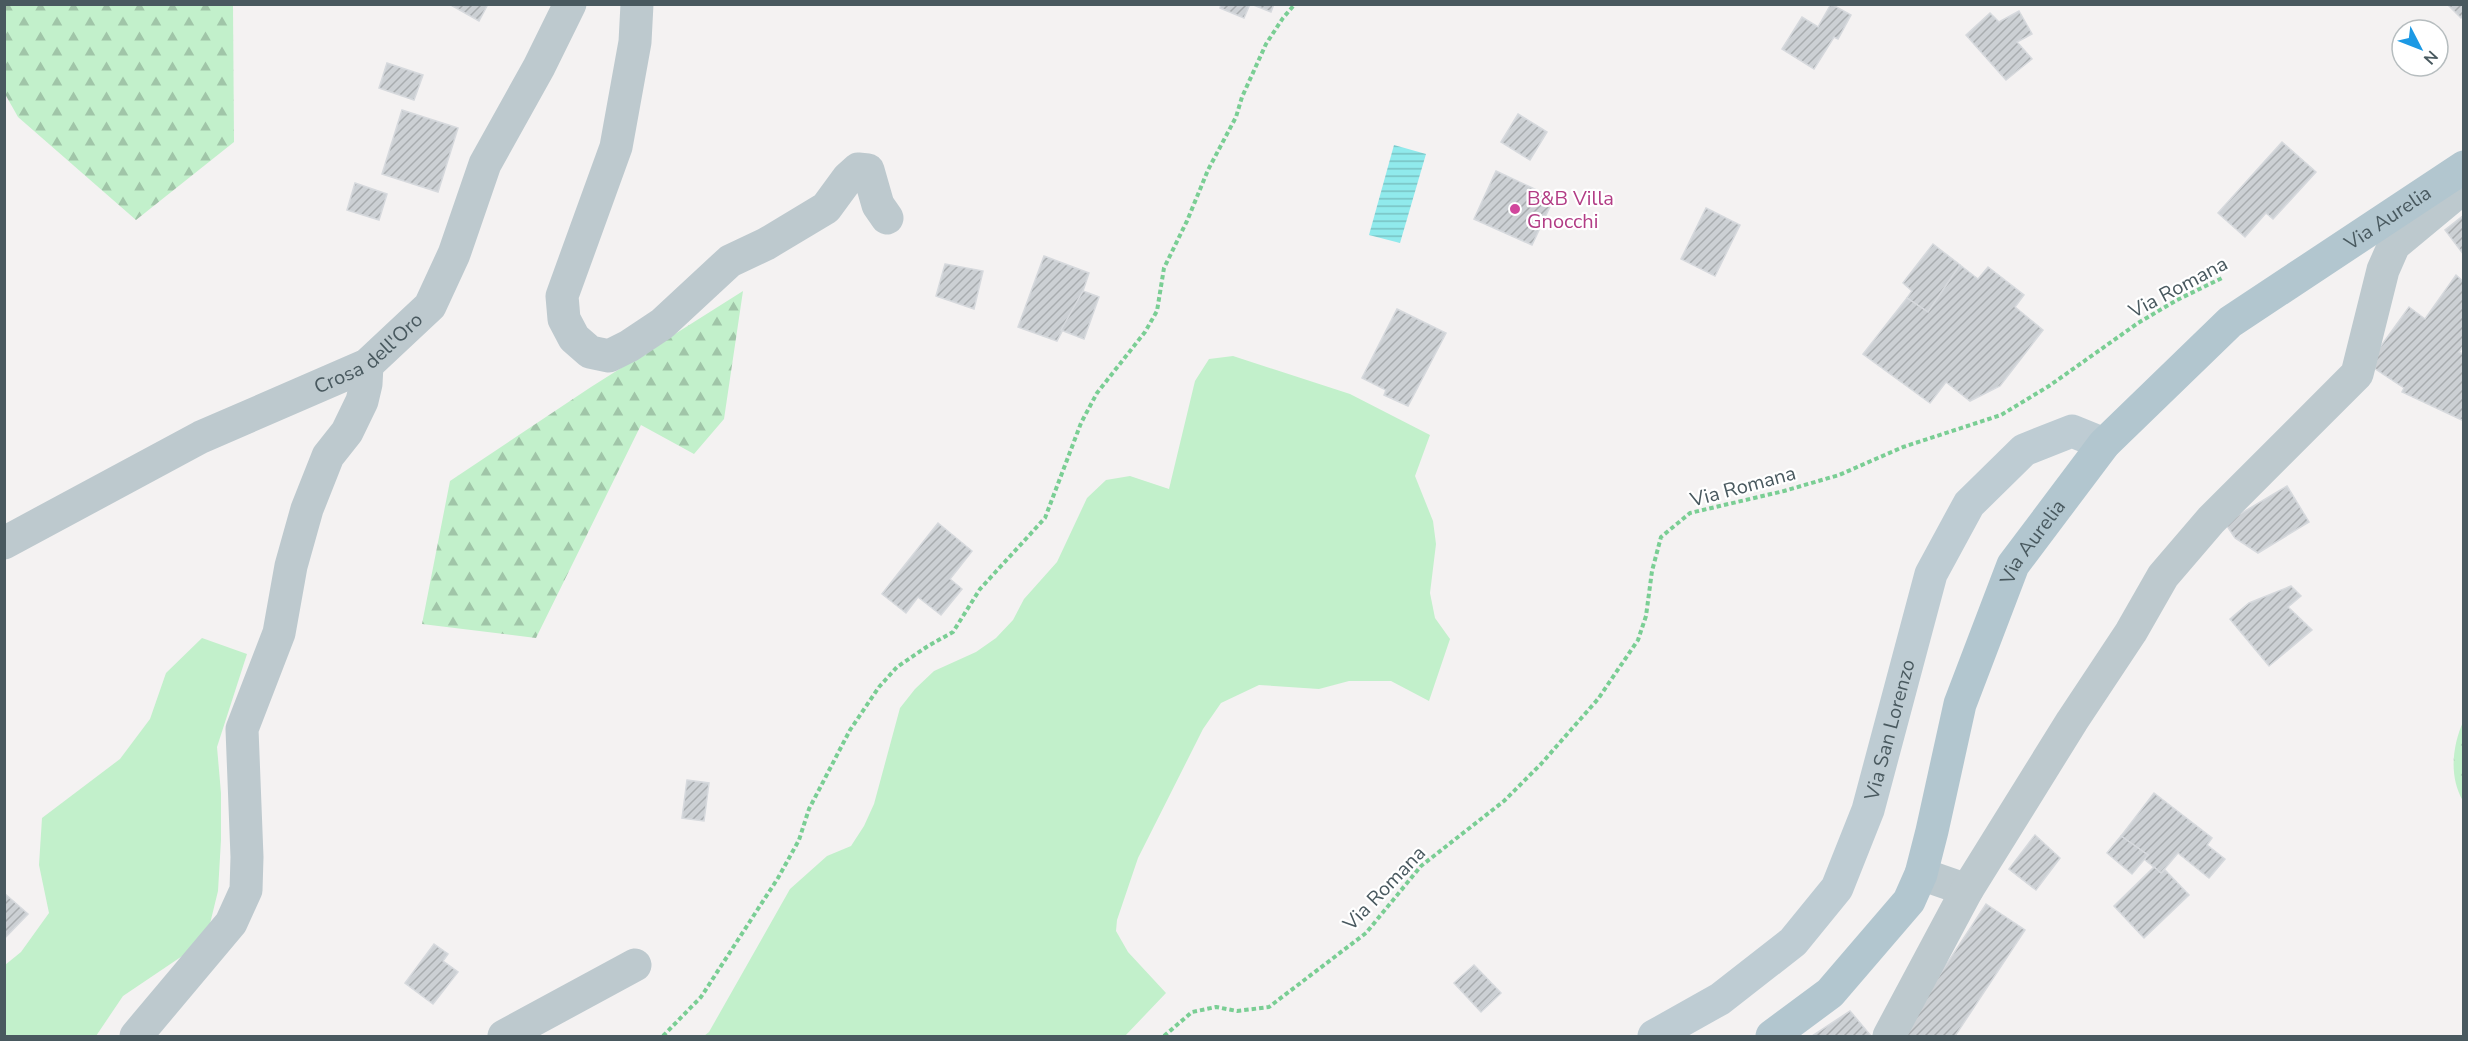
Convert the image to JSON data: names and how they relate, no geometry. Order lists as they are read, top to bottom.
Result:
{
  "streets": {
    "main road": ["Via Aurelia", "Via San Lorenzo"],
    "street": ["Crosa dell'Oro"],
    "path": ["Via Romana"]
  },
  "crossings": [
    ["Via Aurelia", "Via San Lorenzo"]
  ],
  "places": ["B&B Villa Gnocchi"],
  "north": "bottom right"
}
